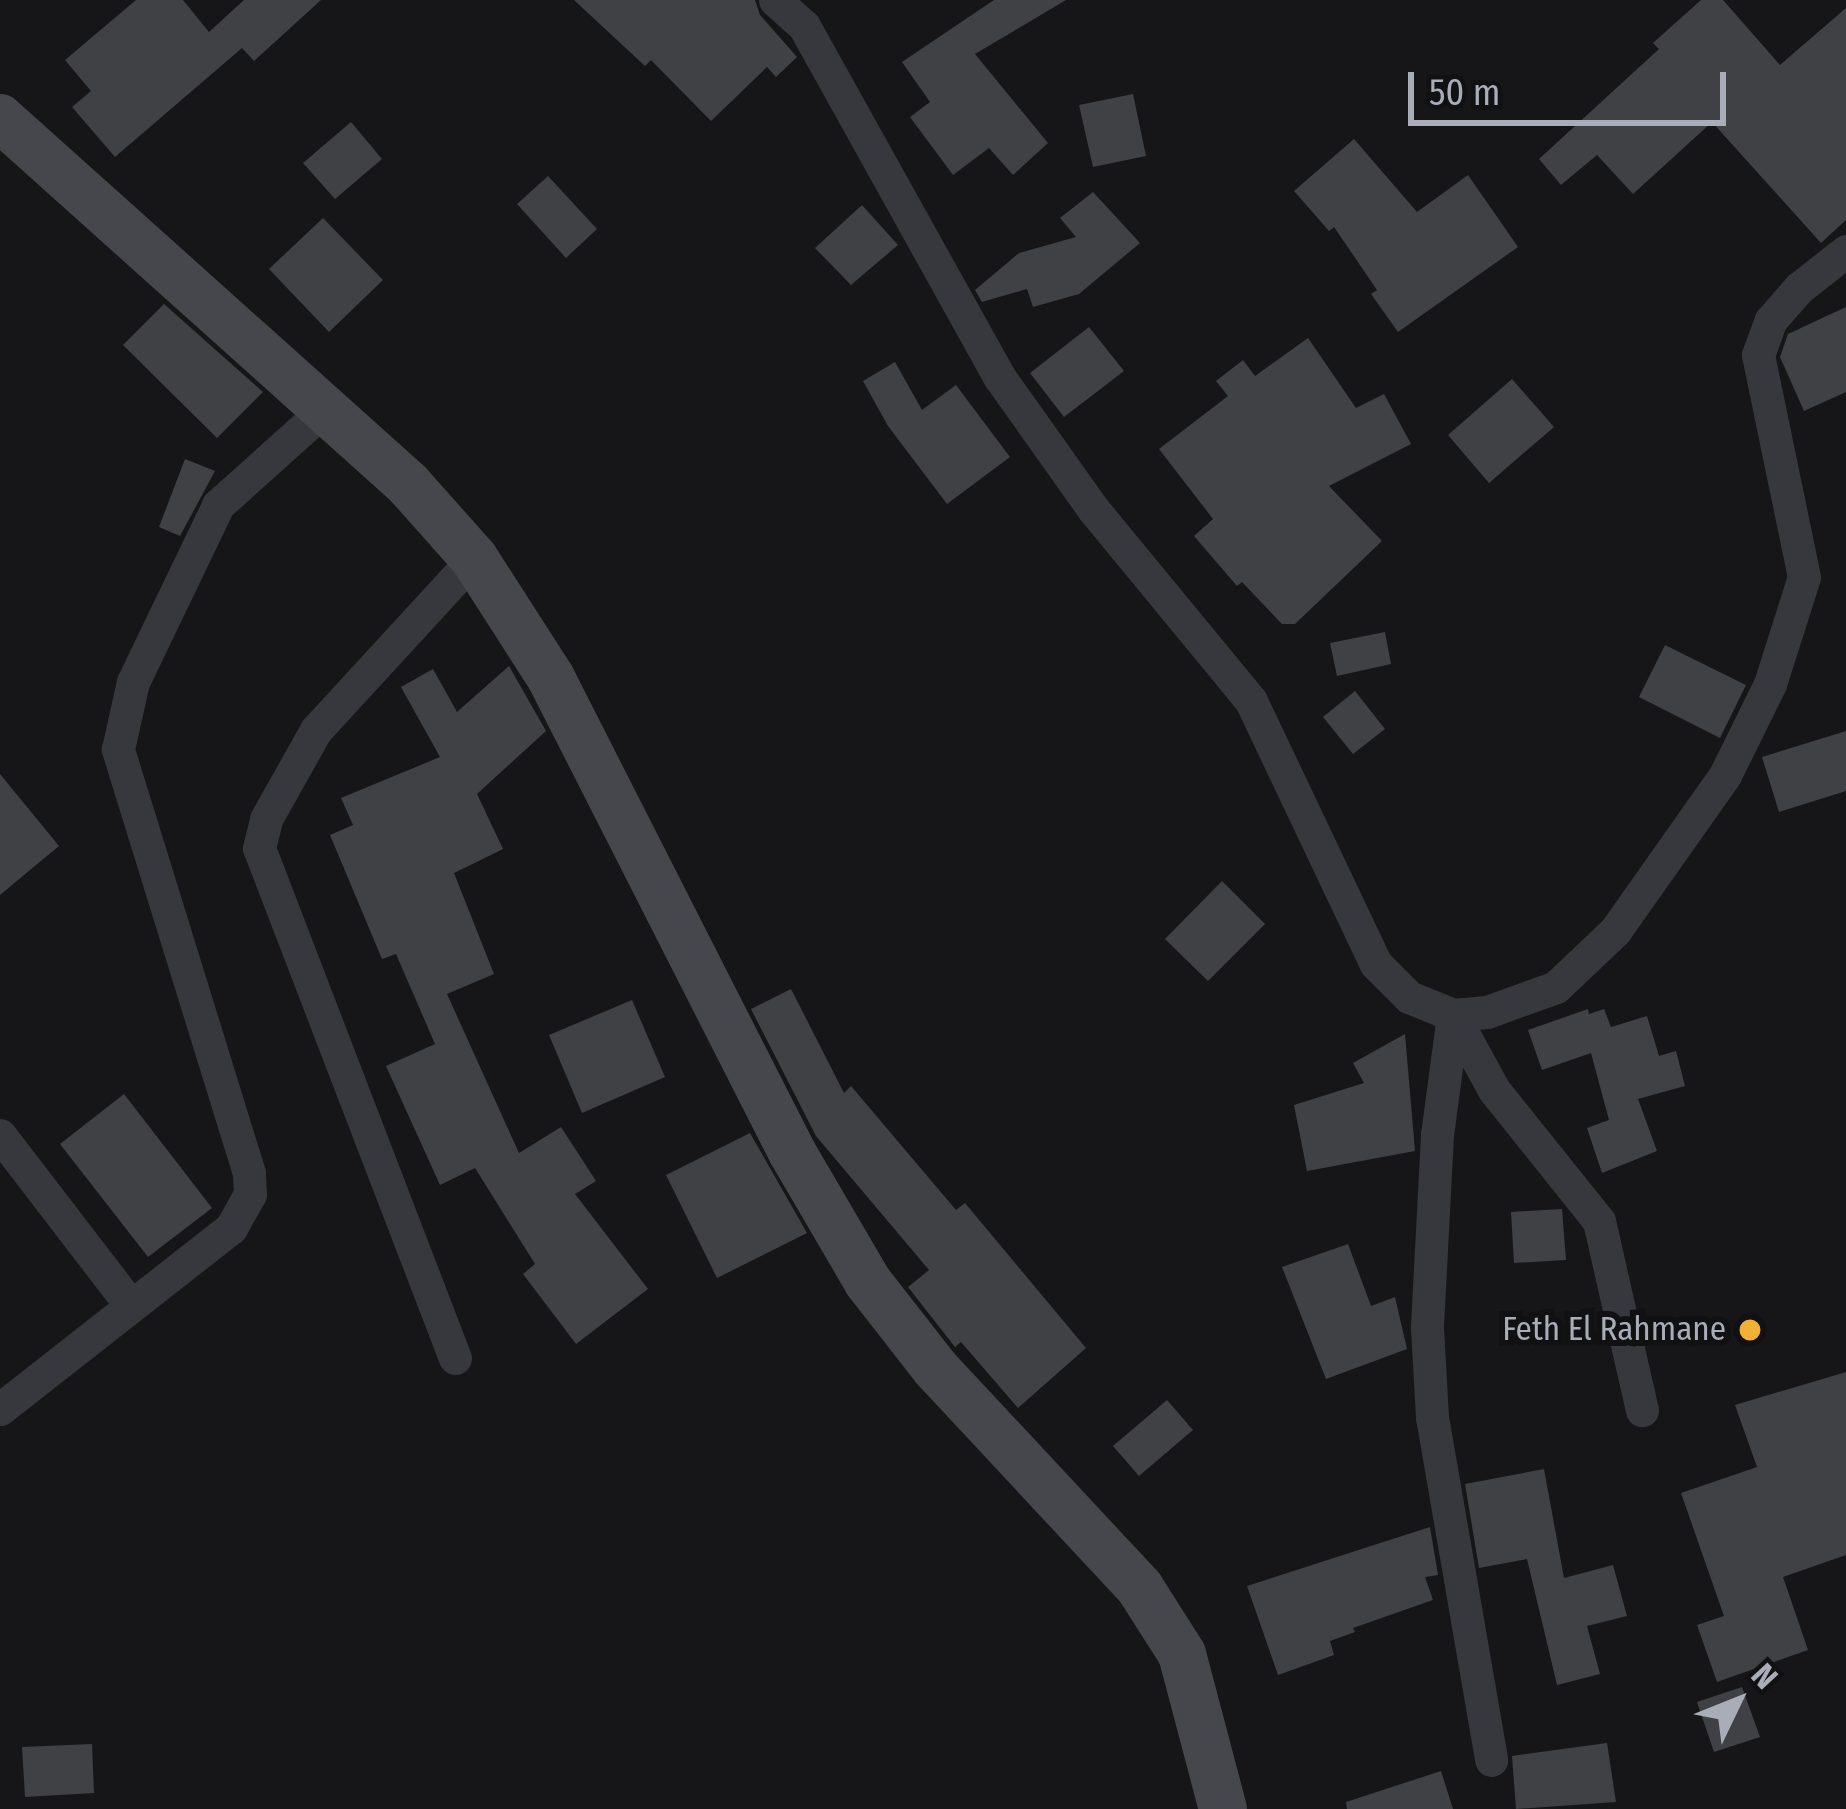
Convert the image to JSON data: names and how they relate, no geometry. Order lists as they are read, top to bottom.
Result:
{
  "places": ["Feth El Rahmane"],
  "scale_bar": "50 m",
  "north": "top right"
}
